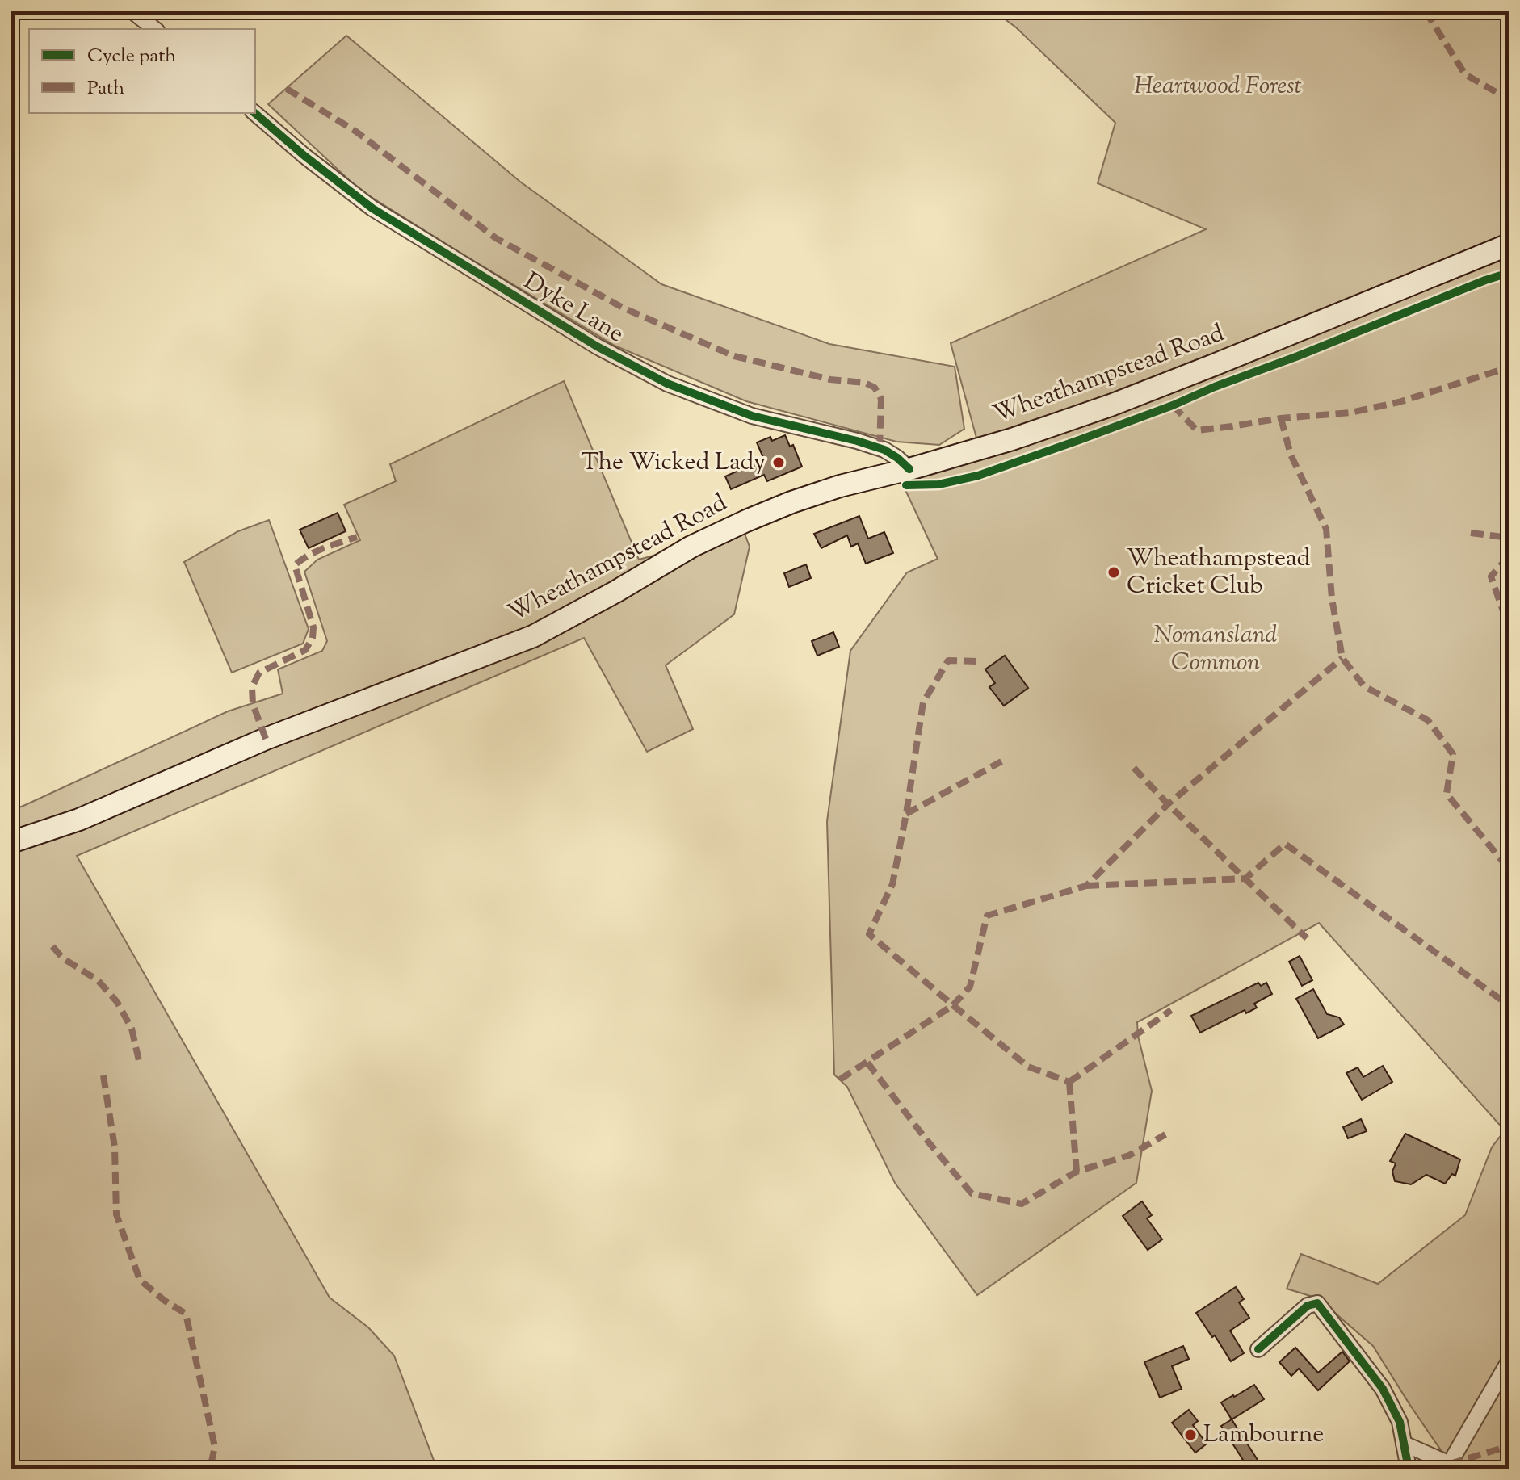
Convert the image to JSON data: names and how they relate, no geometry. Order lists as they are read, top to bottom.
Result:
{
  "streets": {
    "main road": ["Wheathampstead Road"],
    "street": ["Dyke Lane"]
  },
  "crossings": [
    ["Dyke Lane", "Wheathampstead Road"]
  ],
  "parks": ["Heartwood Forest", "Nomansland Common"],
  "places": ["The Wicked Lady", "Wheathampstead Cricket Club", "Lambourne"],
  "legend": ["Cycle path", "Path"]
}
